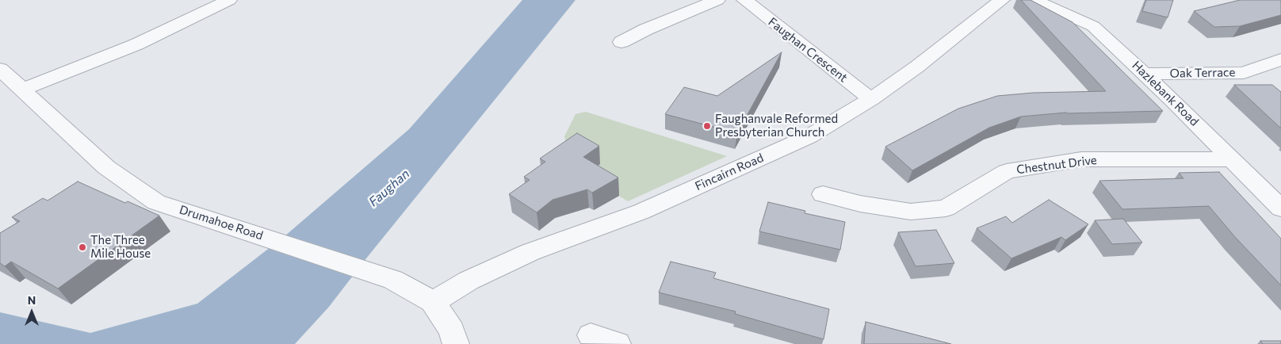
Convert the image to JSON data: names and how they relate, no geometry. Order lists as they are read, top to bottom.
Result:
{
  "streets": {
    "street": [
      "Faughan Crescent",
      "Oak Terrace",
      "Hazlebank Road",
      "Chestnut Drive",
      "Fincairn Road",
      "Drumahoe Road"
    ]
  },
  "crossings": [
    ["Faughan Crescent", "Fincairn Road"],
    ["Oak Terrace", "Hazlebank Road"],
    ["Hazlebank Road", "Chestnut Drive"],
    ["Fincairn Road", "Drumahoe Road"]
  ],
  "water": ["Faughan"],
  "places": ["Faughanvale Reformed Presbyterian Church", "The Three Mile House"],
  "north": "top"
}
